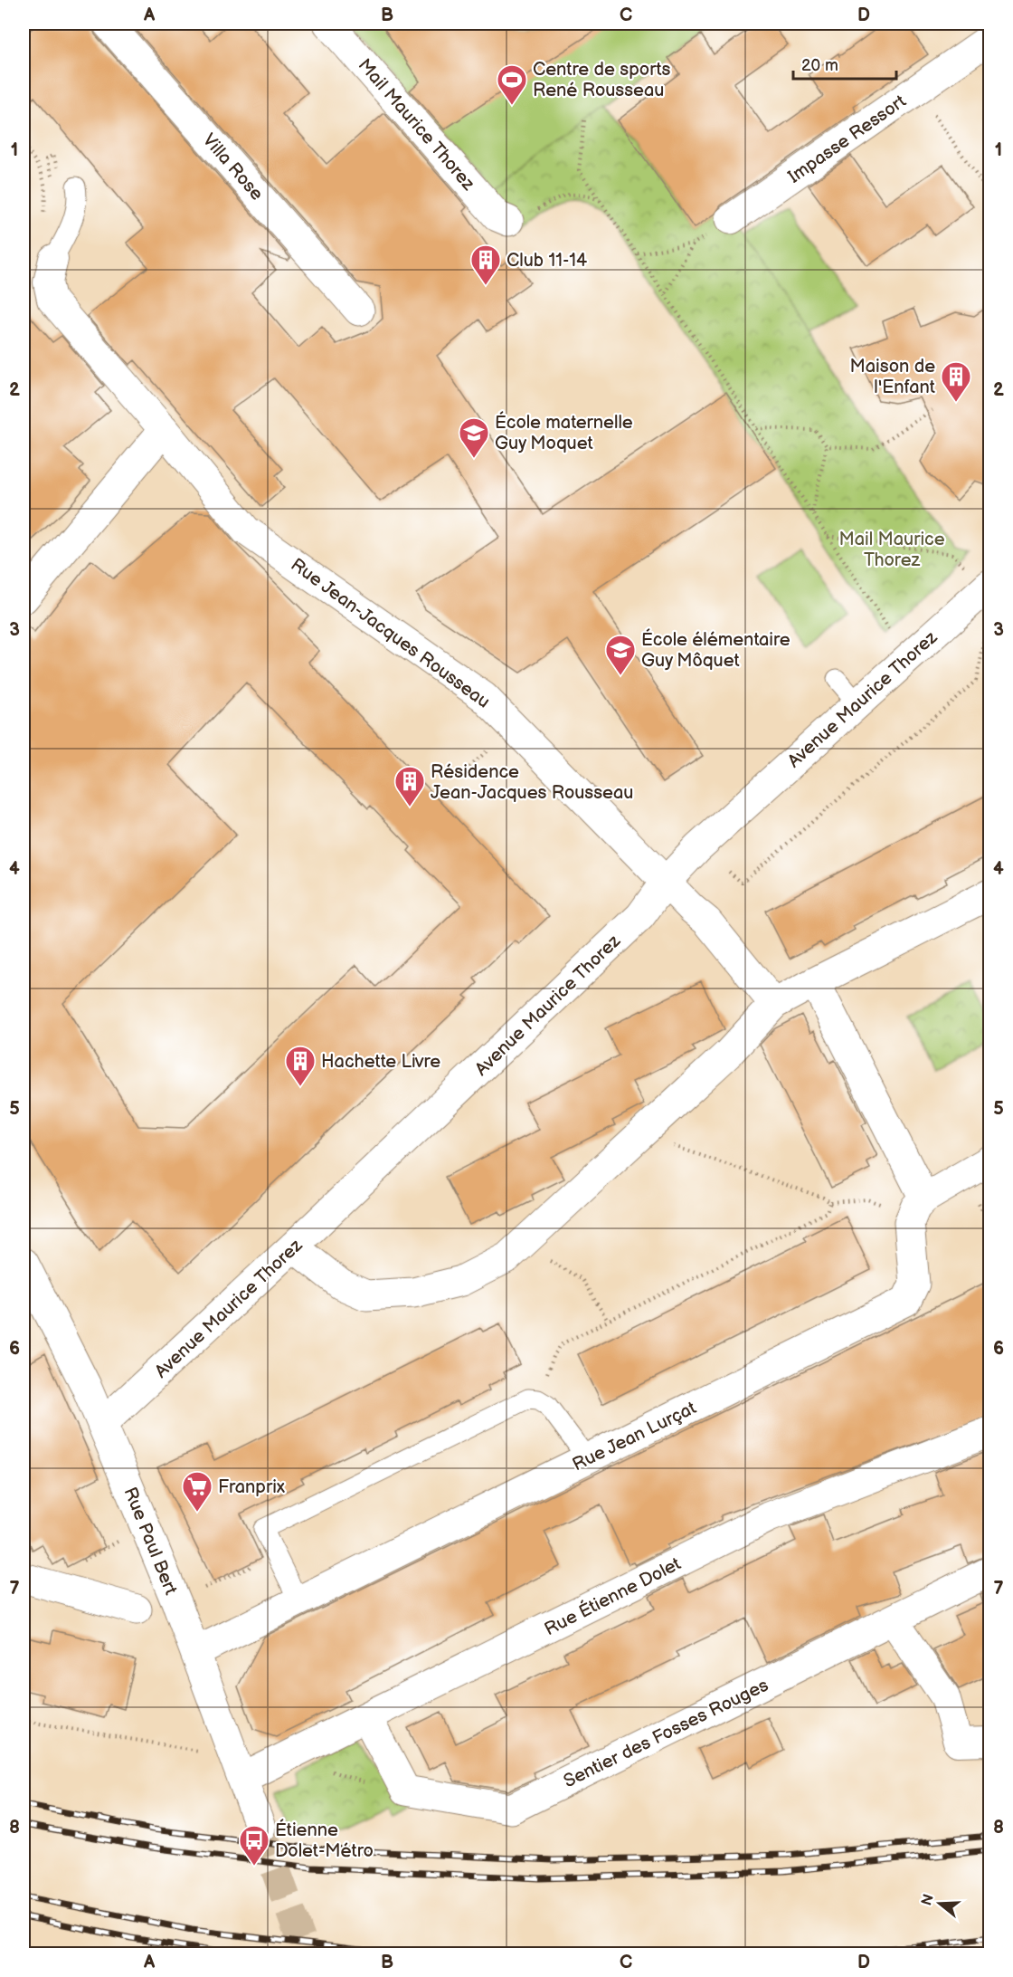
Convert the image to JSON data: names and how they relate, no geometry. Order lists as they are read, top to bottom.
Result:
{
  "streets": {
    "street": [
      "Mail Maurice Thorez",
      "Impasse Ressort",
      "Villa Rose",
      "Rue Jean-Jacques Rousseau",
      "Avenue Maurice Thorez",
      "Rue Jean Lurçat",
      "Rue Paul Bert",
      "Rue Étienne Dolet",
      "Sentier des Fosses Rouges"
    ]
  },
  "crossings": [
    ["Rue Jean-Jacques Rousseau", "Avenue Maurice Thorez"],
    ["Avenue Maurice Thorez", "Rue Paul Bert"],
    ["Rue Jean Lurçat", "Rue Paul Bert"],
    ["Rue Paul Bert", "Rue Étienne Dolet"]
  ],
  "parks": ["Mail Maurice Thorez"],
  "places": {
    "sports": ["Centre de sports René Rousseau"],
    "building": [
      "Club 11-14",
      "Maison de l'Enfant",
      "Résidence Jean-Jacques Rousseau",
      "Hachette Livre"
    ],
    "school or university": ["École maternelle Guy Moquet", "École élémentaire Guy Môquet"],
    "supermarket": ["Franprix"],
    "bus stop": ["Étienne Dolet-Métro"]
  },
  "scale_bar": "20 m",
  "north": "left",
  "grid": {
    "columns": [
      "A",
      "B",
      "C",
      "D"
    ],
    "rows": [
      "1",
      "2",
      "3",
      "4",
      "5",
      "6",
      "7",
      "8"
    ]
  }
}
